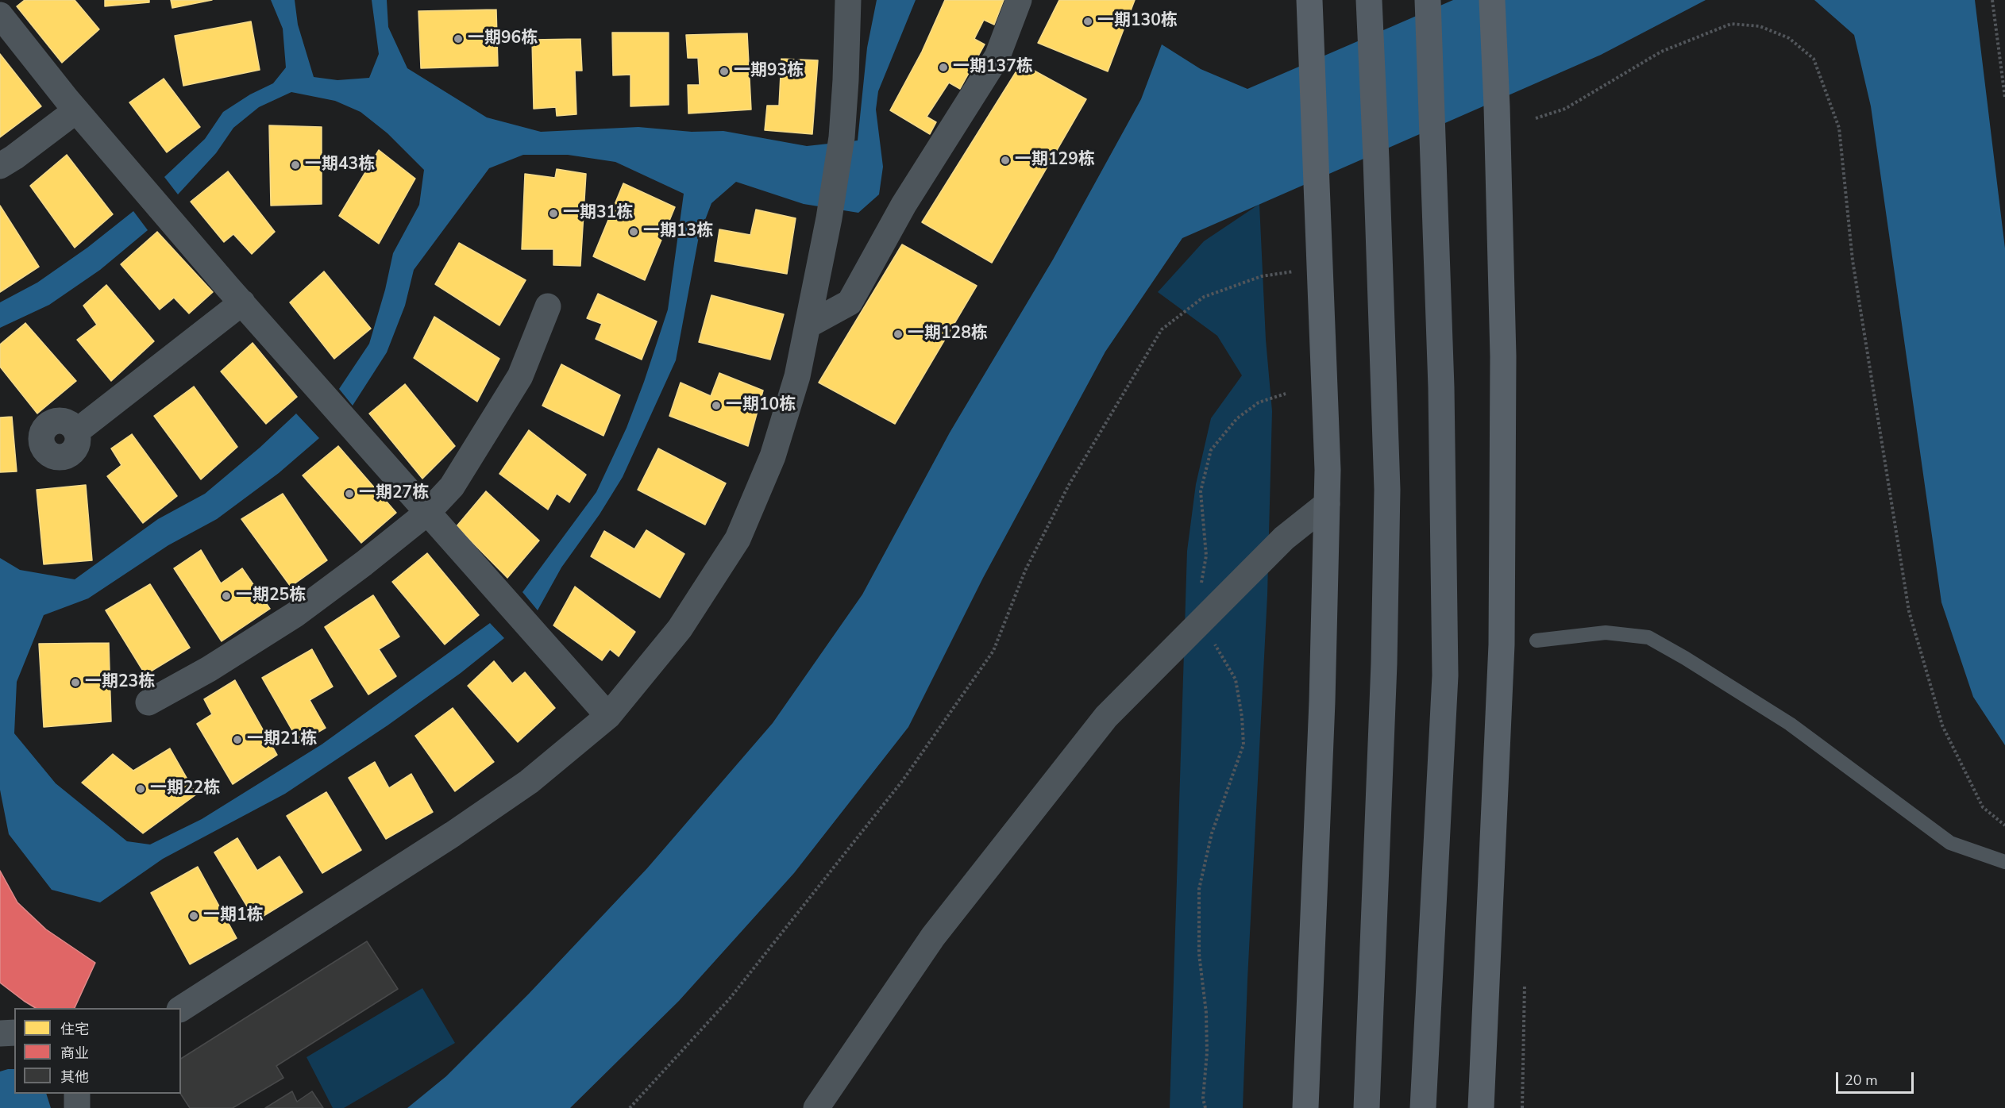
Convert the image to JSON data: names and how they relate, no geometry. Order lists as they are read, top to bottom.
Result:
{
  "places": [
    "一期130栋",
    "一期96栋",
    "一期137栋",
    "一期93栋",
    "一期129栋",
    "一期43栋",
    "一期31栋",
    "一期13栋",
    "一期128栋",
    "一期10栋",
    "一期27栋",
    "一期25栋",
    "一期23栋",
    "一期21栋",
    "一期22栋",
    "一期1栋"
  ],
  "legend": ["住宅", "商业", "其他"],
  "scale_bar": "20 m"
}
